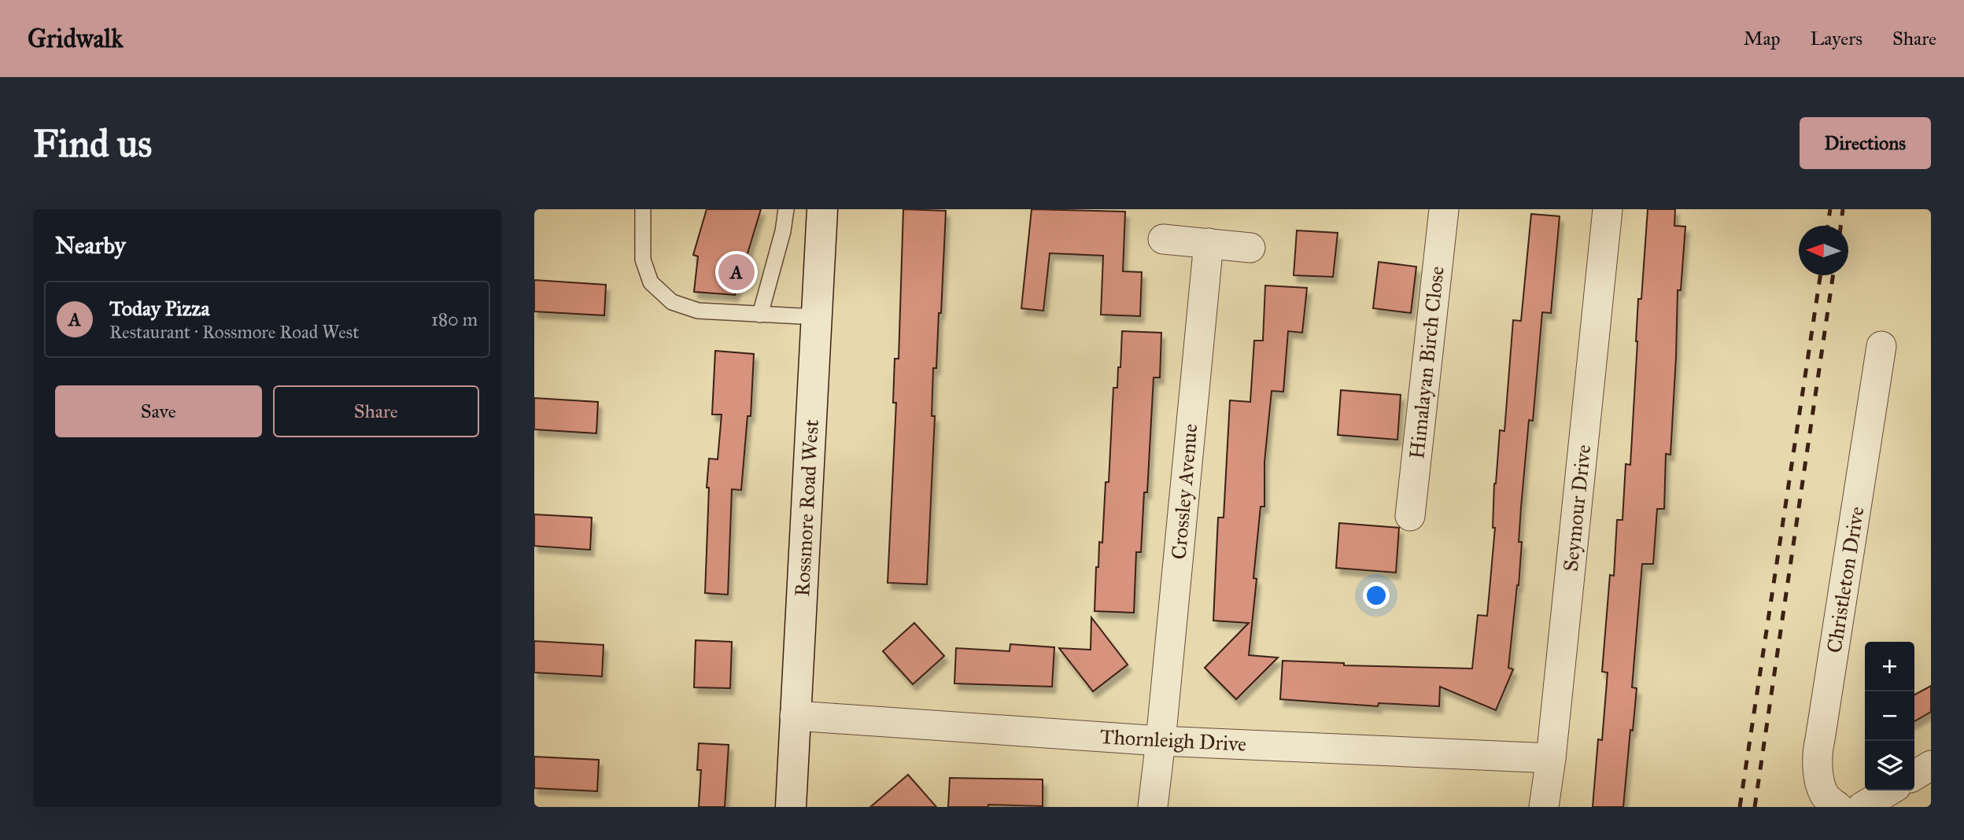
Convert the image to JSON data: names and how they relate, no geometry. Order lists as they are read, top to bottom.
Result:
{
  "streets": {
    "main road": ["Rossmore Road West"],
    "street": [
      "Himalayan Birch Close",
      "Crossley Avenue",
      "Seymour Drive",
      "Christleton Drive",
      "Thornleigh Drive"
    ]
  },
  "crossings": [
    ["Crossley Avenue", "Thornleigh Drive"],
    ["Rossmore Road West", "Thornleigh Drive"],
    ["Seymour Drive", "Thornleigh Drive"]
  ],
  "north": "left",
  "page": {
    "header": "Gridwalk",
    "nav": ["Map", "Layers", "Share"],
    "buttons": [
      "Directions",
      ["Save", "Share"]
    ],
    "title": "Find us",
    "heading": "Nearby",
    "pins": "A",
    "list": [
      {
        "mark": "A",
        "name": "Today Pizza",
        "note": "Restaurant · Rossmore Road West",
        "value": "180 m"
      }
    ],
    "map_buttons": ["+", "−"]
  }
}
